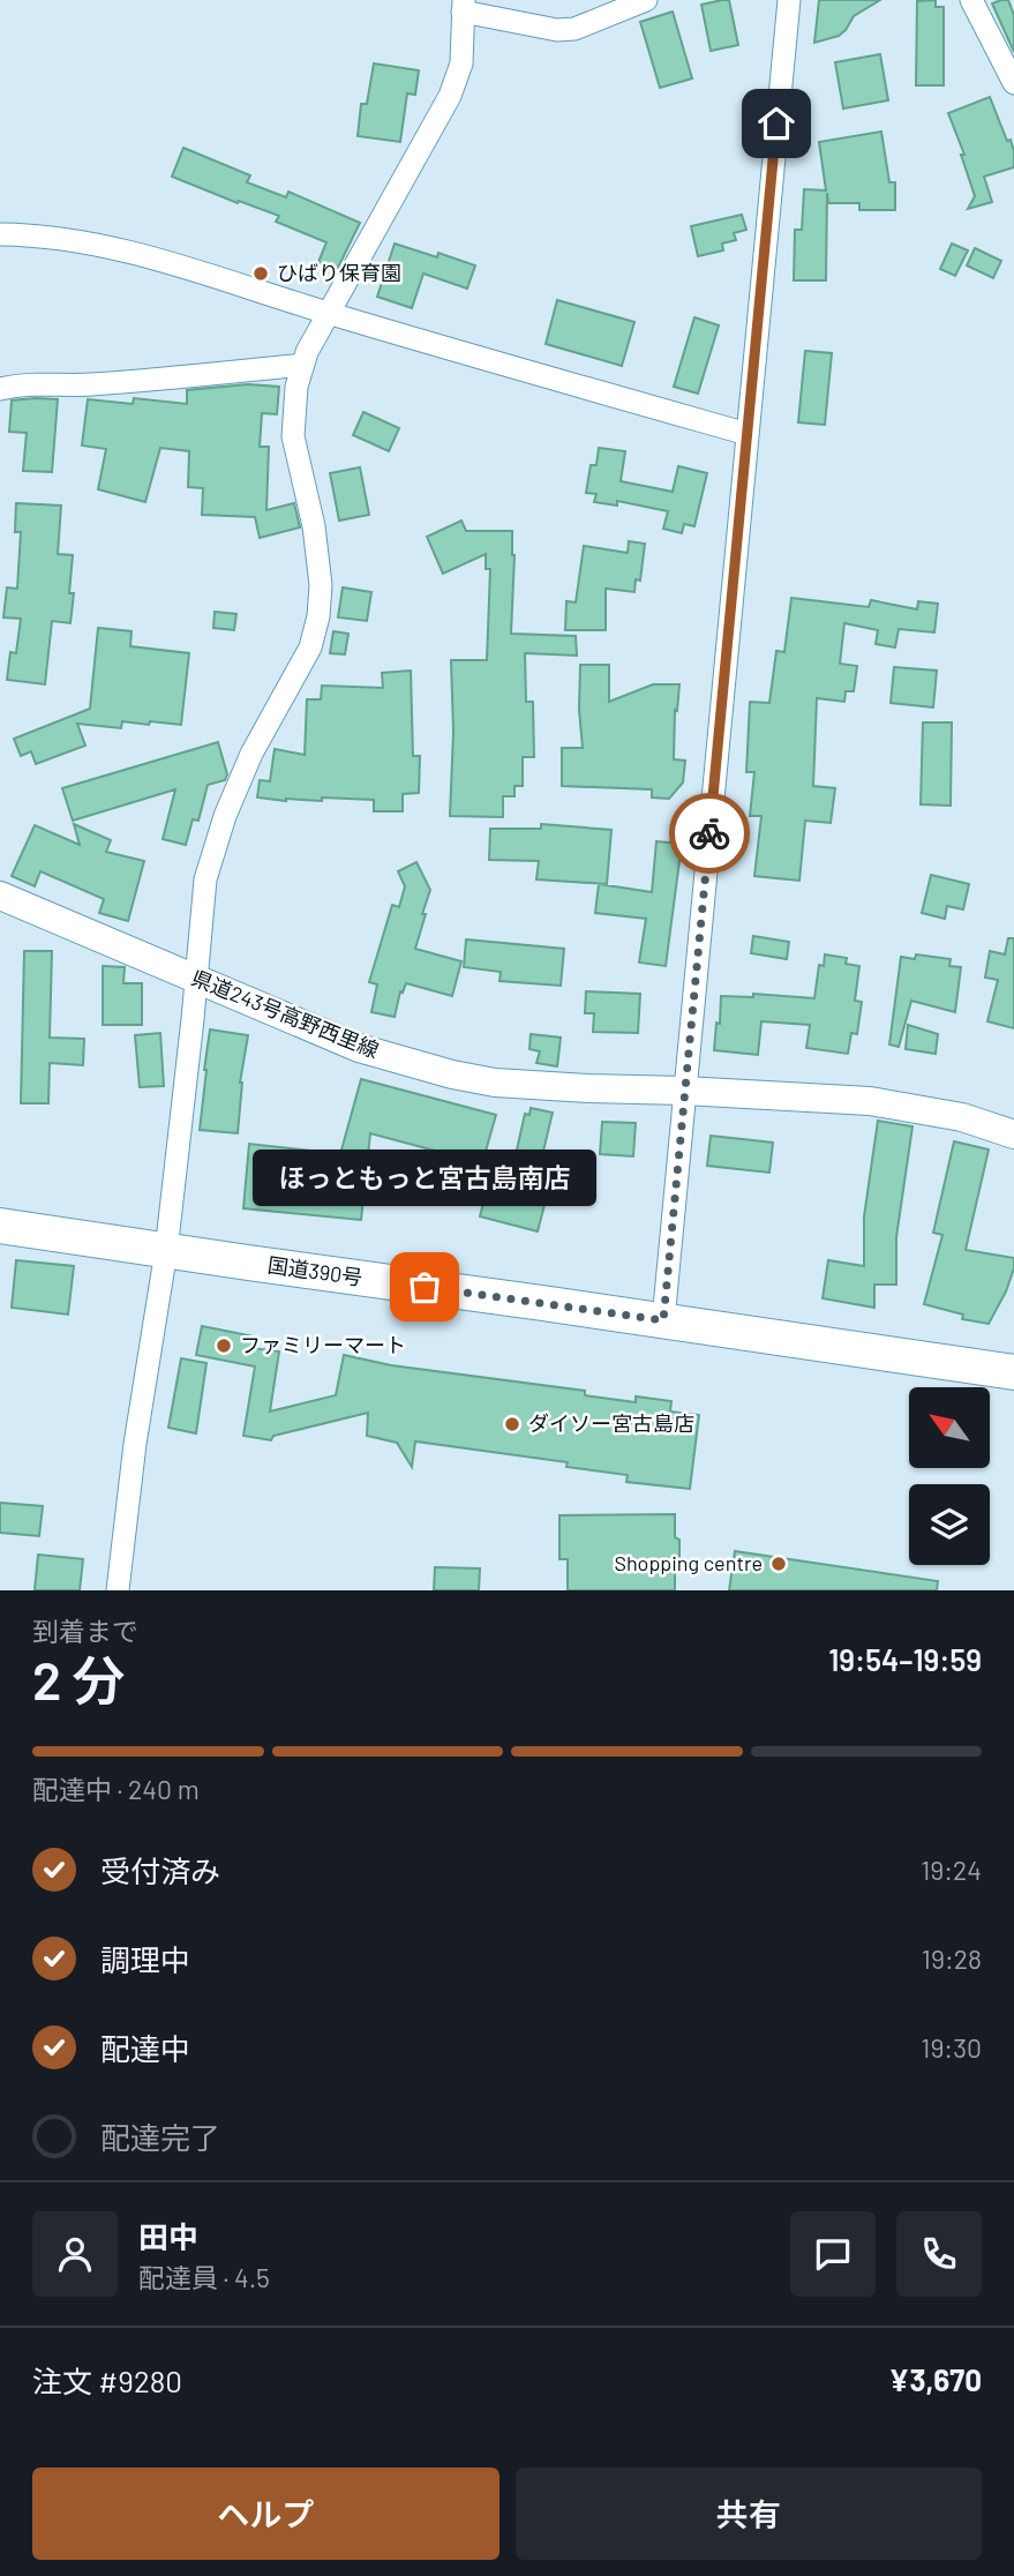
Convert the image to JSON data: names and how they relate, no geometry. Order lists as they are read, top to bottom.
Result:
{
  "streets": {
    "highway": ["国道390号"],
    "main road": ["県道243号高野西里線"]
  },
  "places": [
    "ひばり保育園",
    "ほっともっと宮古島南店",
    "ファミリーマート",
    "ダイソー宮古島店",
    "Shopping centre"
  ],
  "north": "top left",
  "page": {
    "bubble": "ほっともっと宮古島南店",
    "heading": ["2 分", "到着まで", "19:54–19:59"],
    "panel": [
      "田中",
      "配達員 · 4.5",
      "注文 #9280",
      "¥3,670"
    ],
    "bar": "配達中 · 240 m",
    "list": [
      ["受付済み", "19:24"],
      ["調理中", "19:28"],
      ["配達中", "19:30"],
      "配達完了"
    ],
    "buttons": ["ヘルプ", "共有"]
  }
}
